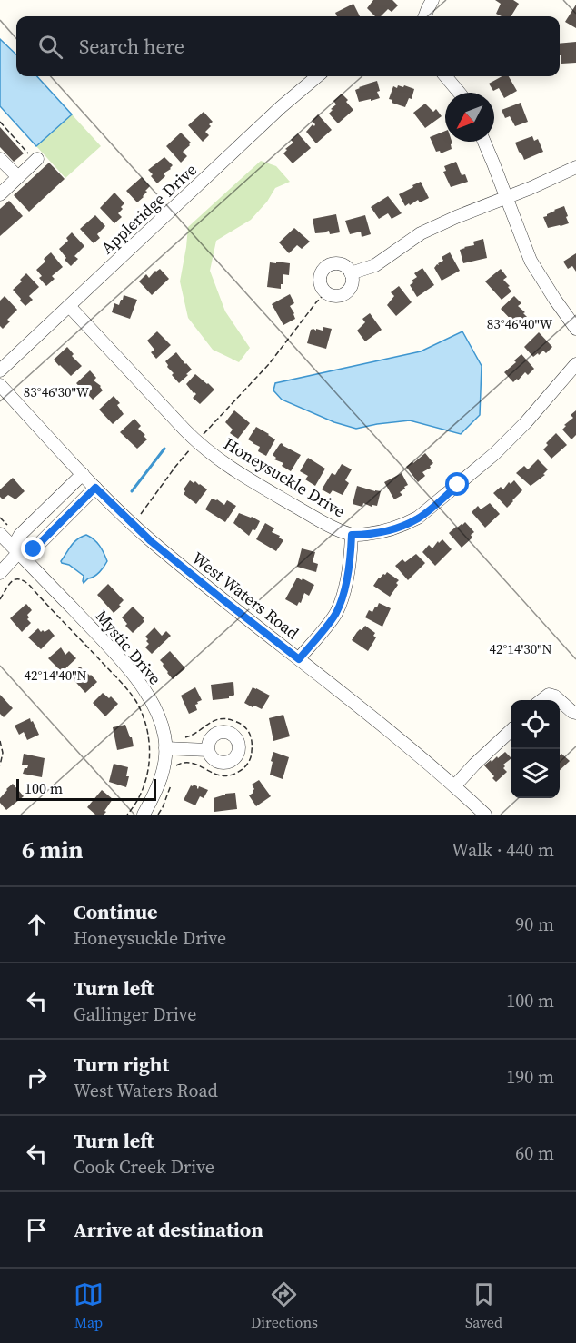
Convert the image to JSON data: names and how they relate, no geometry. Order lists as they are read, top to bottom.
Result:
{
  "streets": {
    "street": [
      "Appleridge Drive",
      "Honeysuckle Drive",
      "West Waters Road",
      "Mystic Drive"
    ]
  },
  "crossings": [
    ["Appleridge Drive", "Honeysuckle Drive"]
  ],
  "scale_bar": "100 m",
  "north": "bottom left",
  "page": {
    "search": "Search here",
    "scale": "100 m",
    "heading": ["6 min", "Walk · 440 m"],
    "list": [
      ["Continue", "Honeysuckle Drive", "90 m"],
      ["Turn left", "Gallinger Drive", "100 m"],
      ["Turn right", "West Waters Road", "190 m"],
      ["Turn left", "Cook Creek Drive", "60 m"],
      "Arrive at destination"
    ],
    "nav": ["Map", "Directions", "Saved"]
  },
  "coordinates": [
    "83°46'40\"W",
    "83°46'30\"W",
    "42°14'30\"N",
    "42°14'40\"N"
  ]
}
